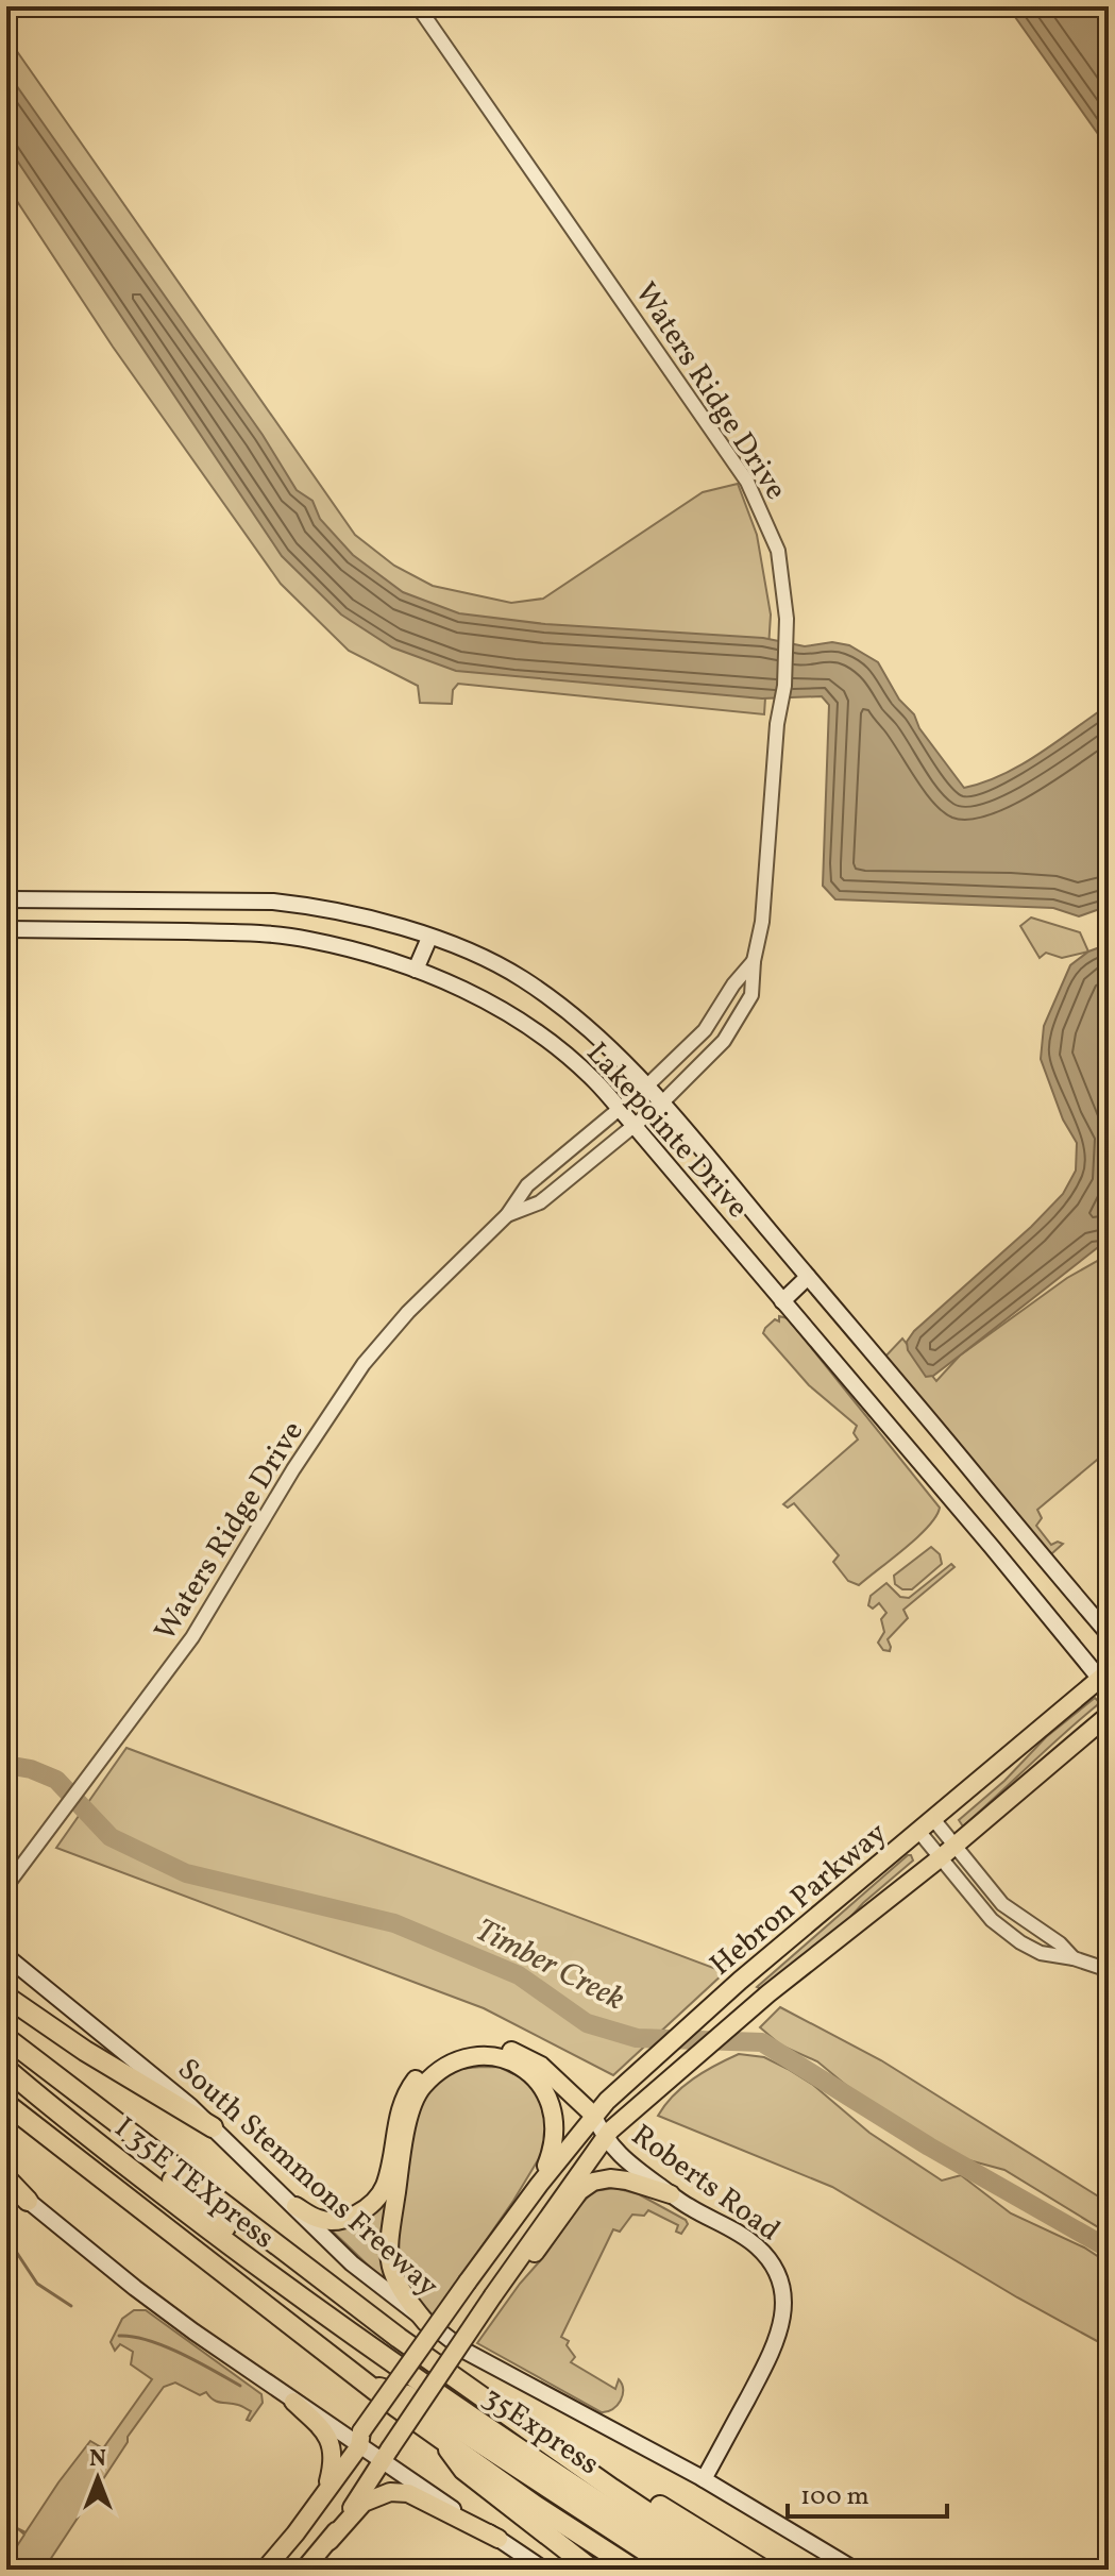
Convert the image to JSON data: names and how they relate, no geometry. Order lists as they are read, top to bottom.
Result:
{
  "streets": {
    "highway": ["South Stemmons Freeway", "I 35E TEXpress", "35Express"],
    "main road": ["Lakepointe Drive", "Hebron Parkway", "Roberts Road"],
    "street": ["Waters Ridge Drive"]
  },
  "crossings": [
    ["Waters Ridge Drive", "Lakepointe Drive"],
    ["Lakepointe Drive", "Hebron Parkway"],
    ["Hebron Parkway", "Roberts Road"],
    ["South Stemmons Freeway", "Roberts Road"],
    ["I 35E TEXpress", "35Express"]
  ],
  "water": ["Timber Creek"],
  "scale_bar": "100 m",
  "north": "top"
}
